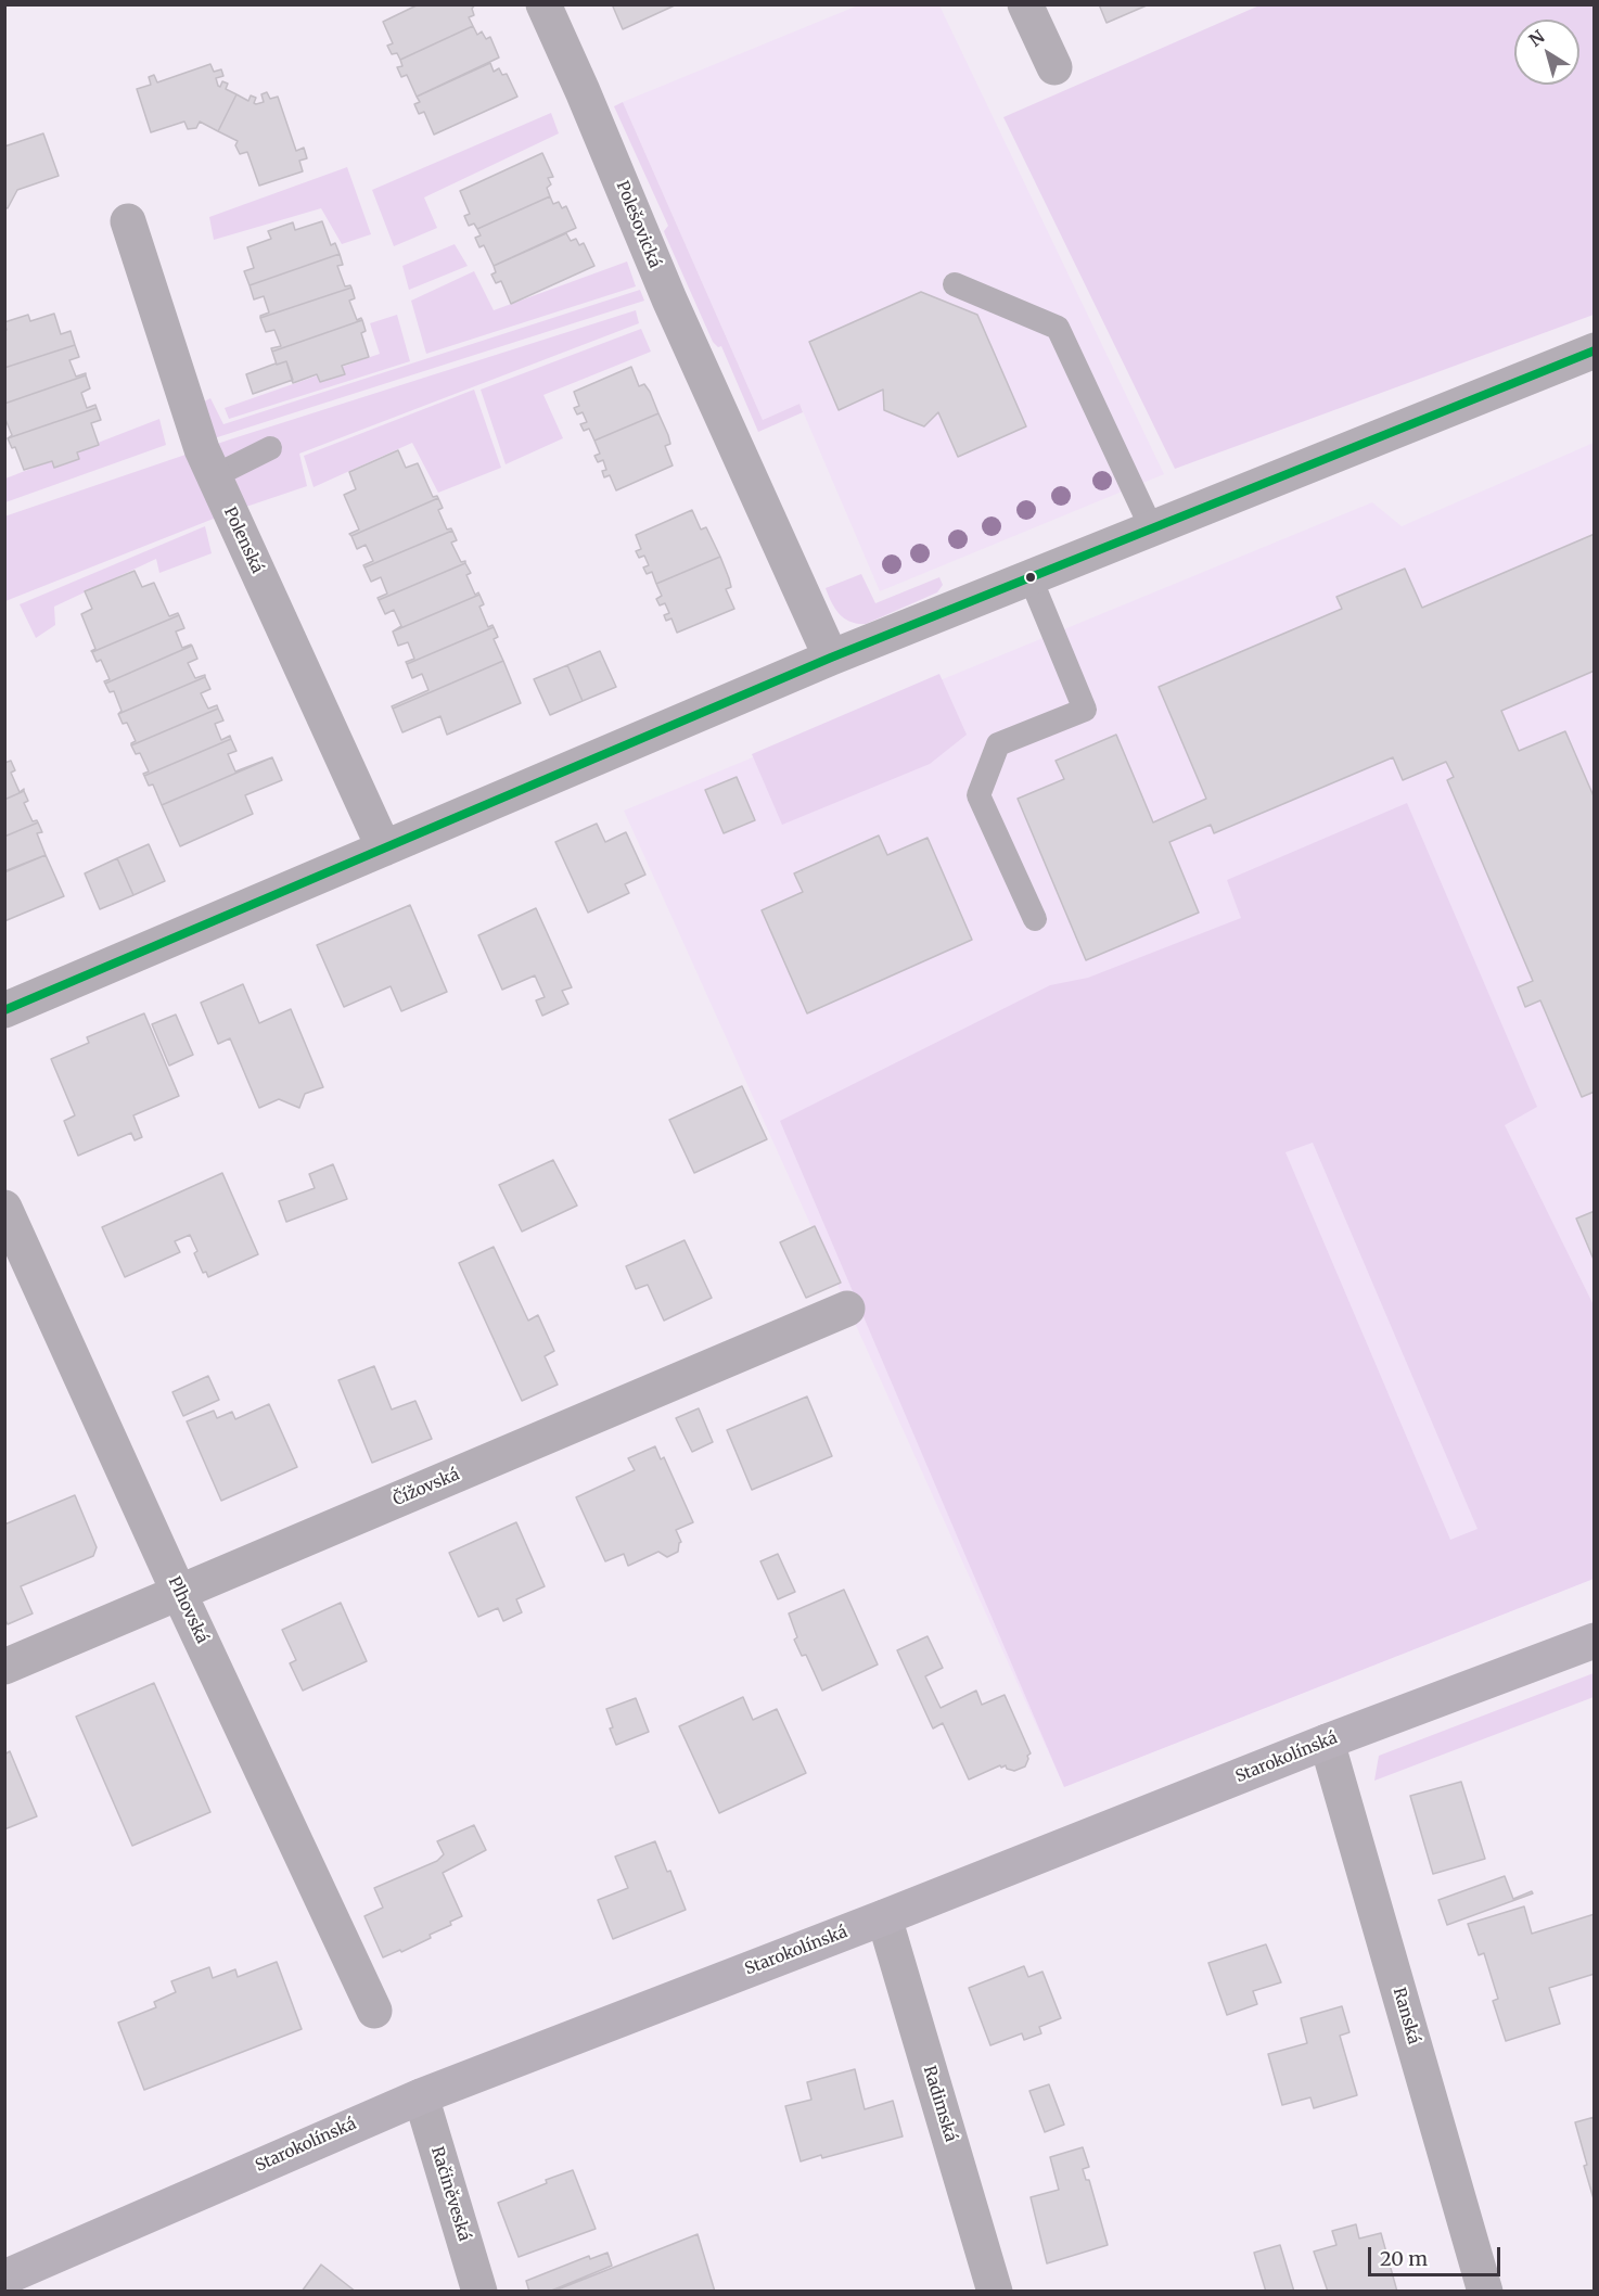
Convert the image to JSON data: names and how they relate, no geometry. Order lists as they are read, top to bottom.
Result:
{
  "streets": {
    "main road": ["Starokolínská"],
    "street": [
      "Polešovická",
      "Polenská",
      "Čížovská",
      "Plhovská",
      "Ranská",
      "Radimská",
      "Račiněveská"
    ]
  },
  "crossings": [
    ["Čížovská", "Plhovská"],
    ["Starokolínská", "Ranská"],
    ["Starokolínská", "Radimská"],
    ["Starokolínská", "Račiněveská"]
  ],
  "scale_bar": "20 m",
  "north": "top left"
}
